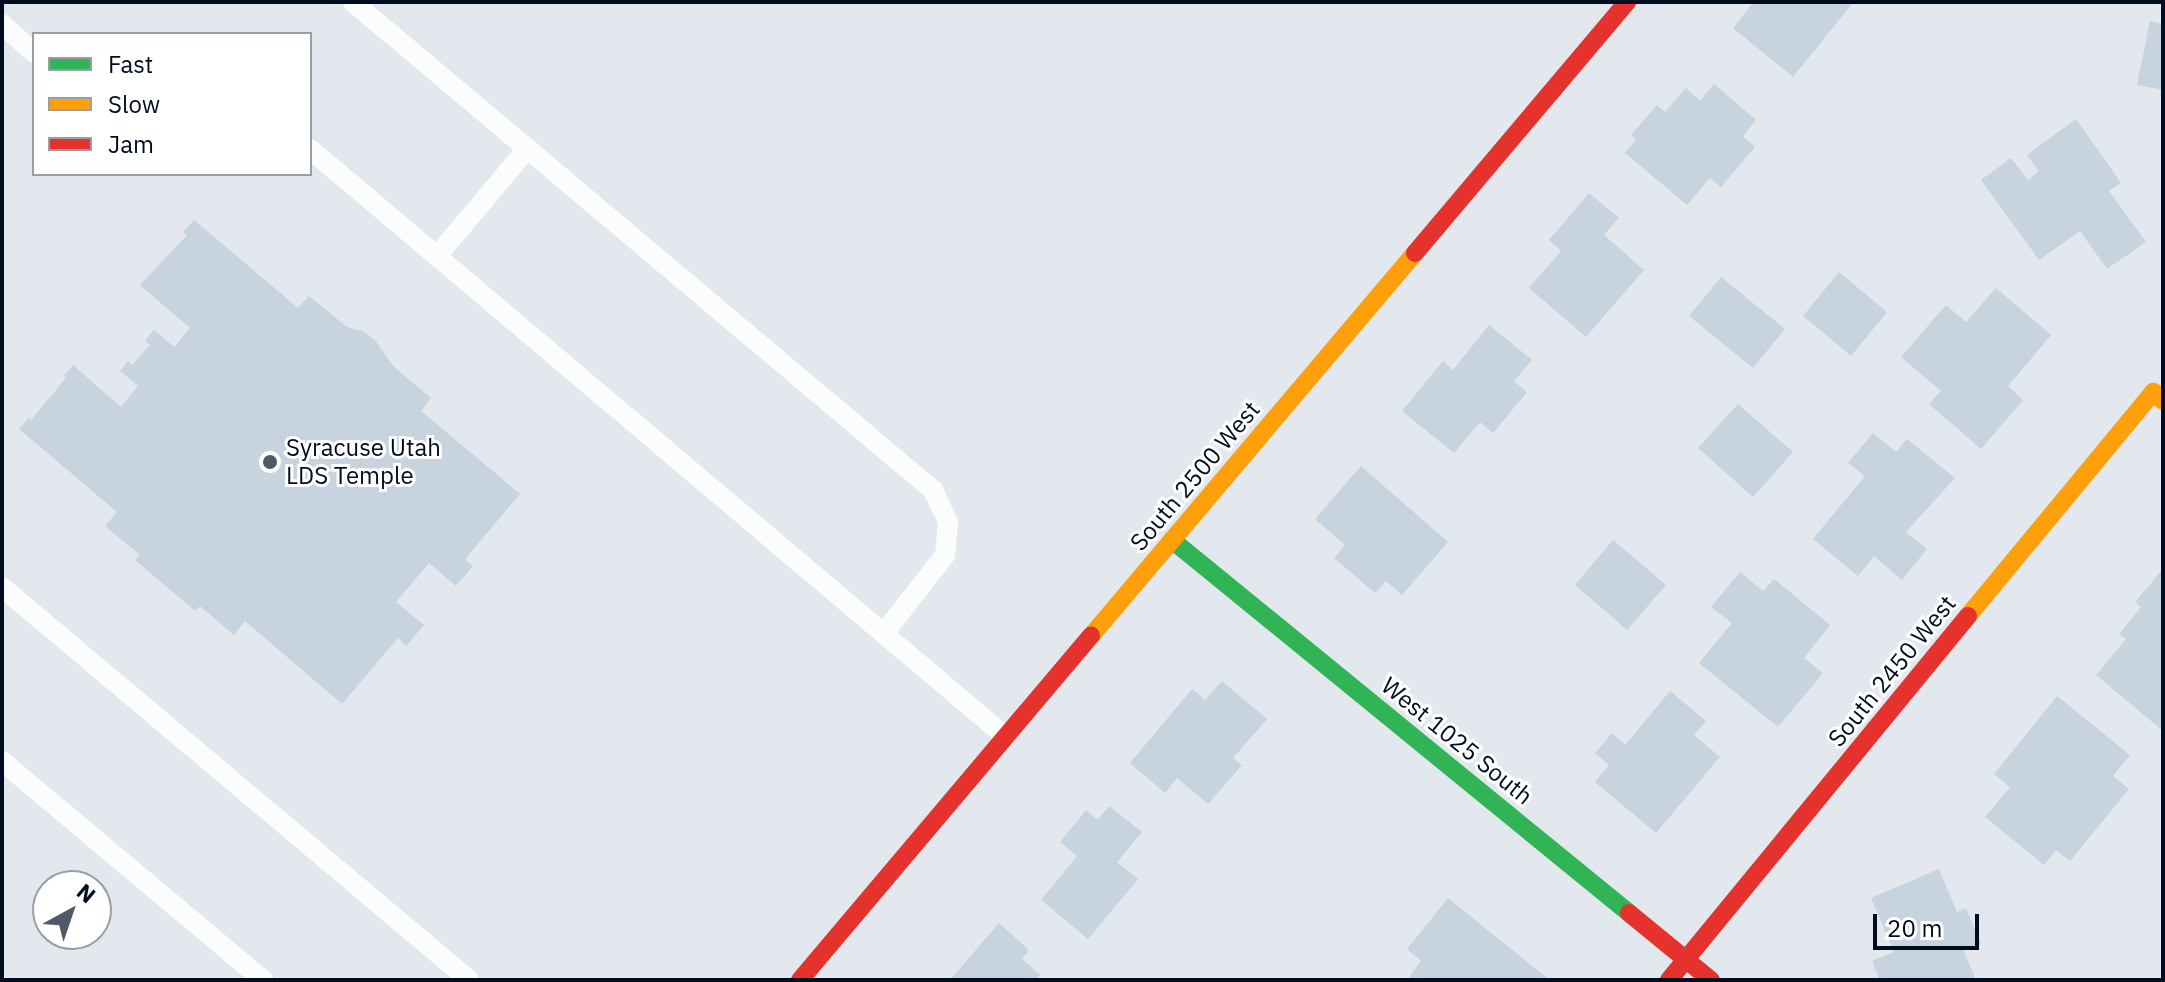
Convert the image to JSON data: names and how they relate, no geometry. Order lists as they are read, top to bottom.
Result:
{
  "streets": {
    "street": ["South 2500 West", "South 2450 West", "West 1025 South"]
  },
  "crossings": [
    ["South 2500 West", "West 1025 South"],
    ["South 2450 West", "West 1025 South"]
  ],
  "places": ["Syracuse Utah LDS Temple"],
  "legend": ["Fast", "Slow", "Jam"],
  "scale_bar": "20 m",
  "north": "top right"
}
